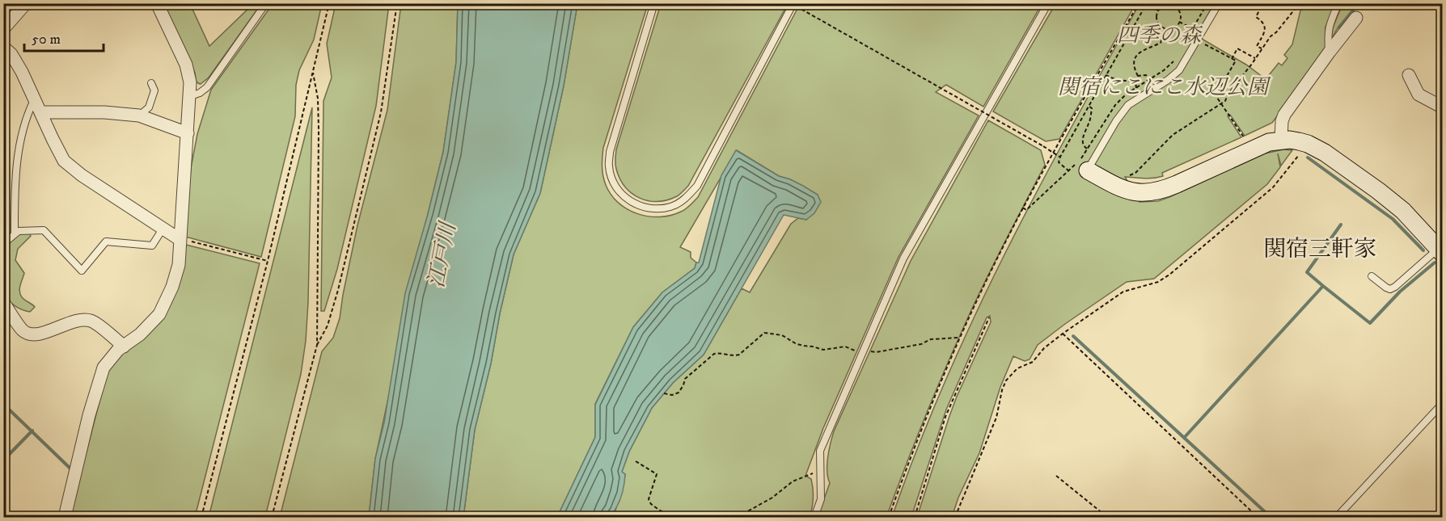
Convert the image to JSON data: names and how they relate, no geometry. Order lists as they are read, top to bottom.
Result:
{
  "districts": ["関宿三軒家"],
  "water": ["江戸川"],
  "parks": ["四季の森", "関宿にこにこ水辺公園"],
  "scale_bar": "50 m"
}
